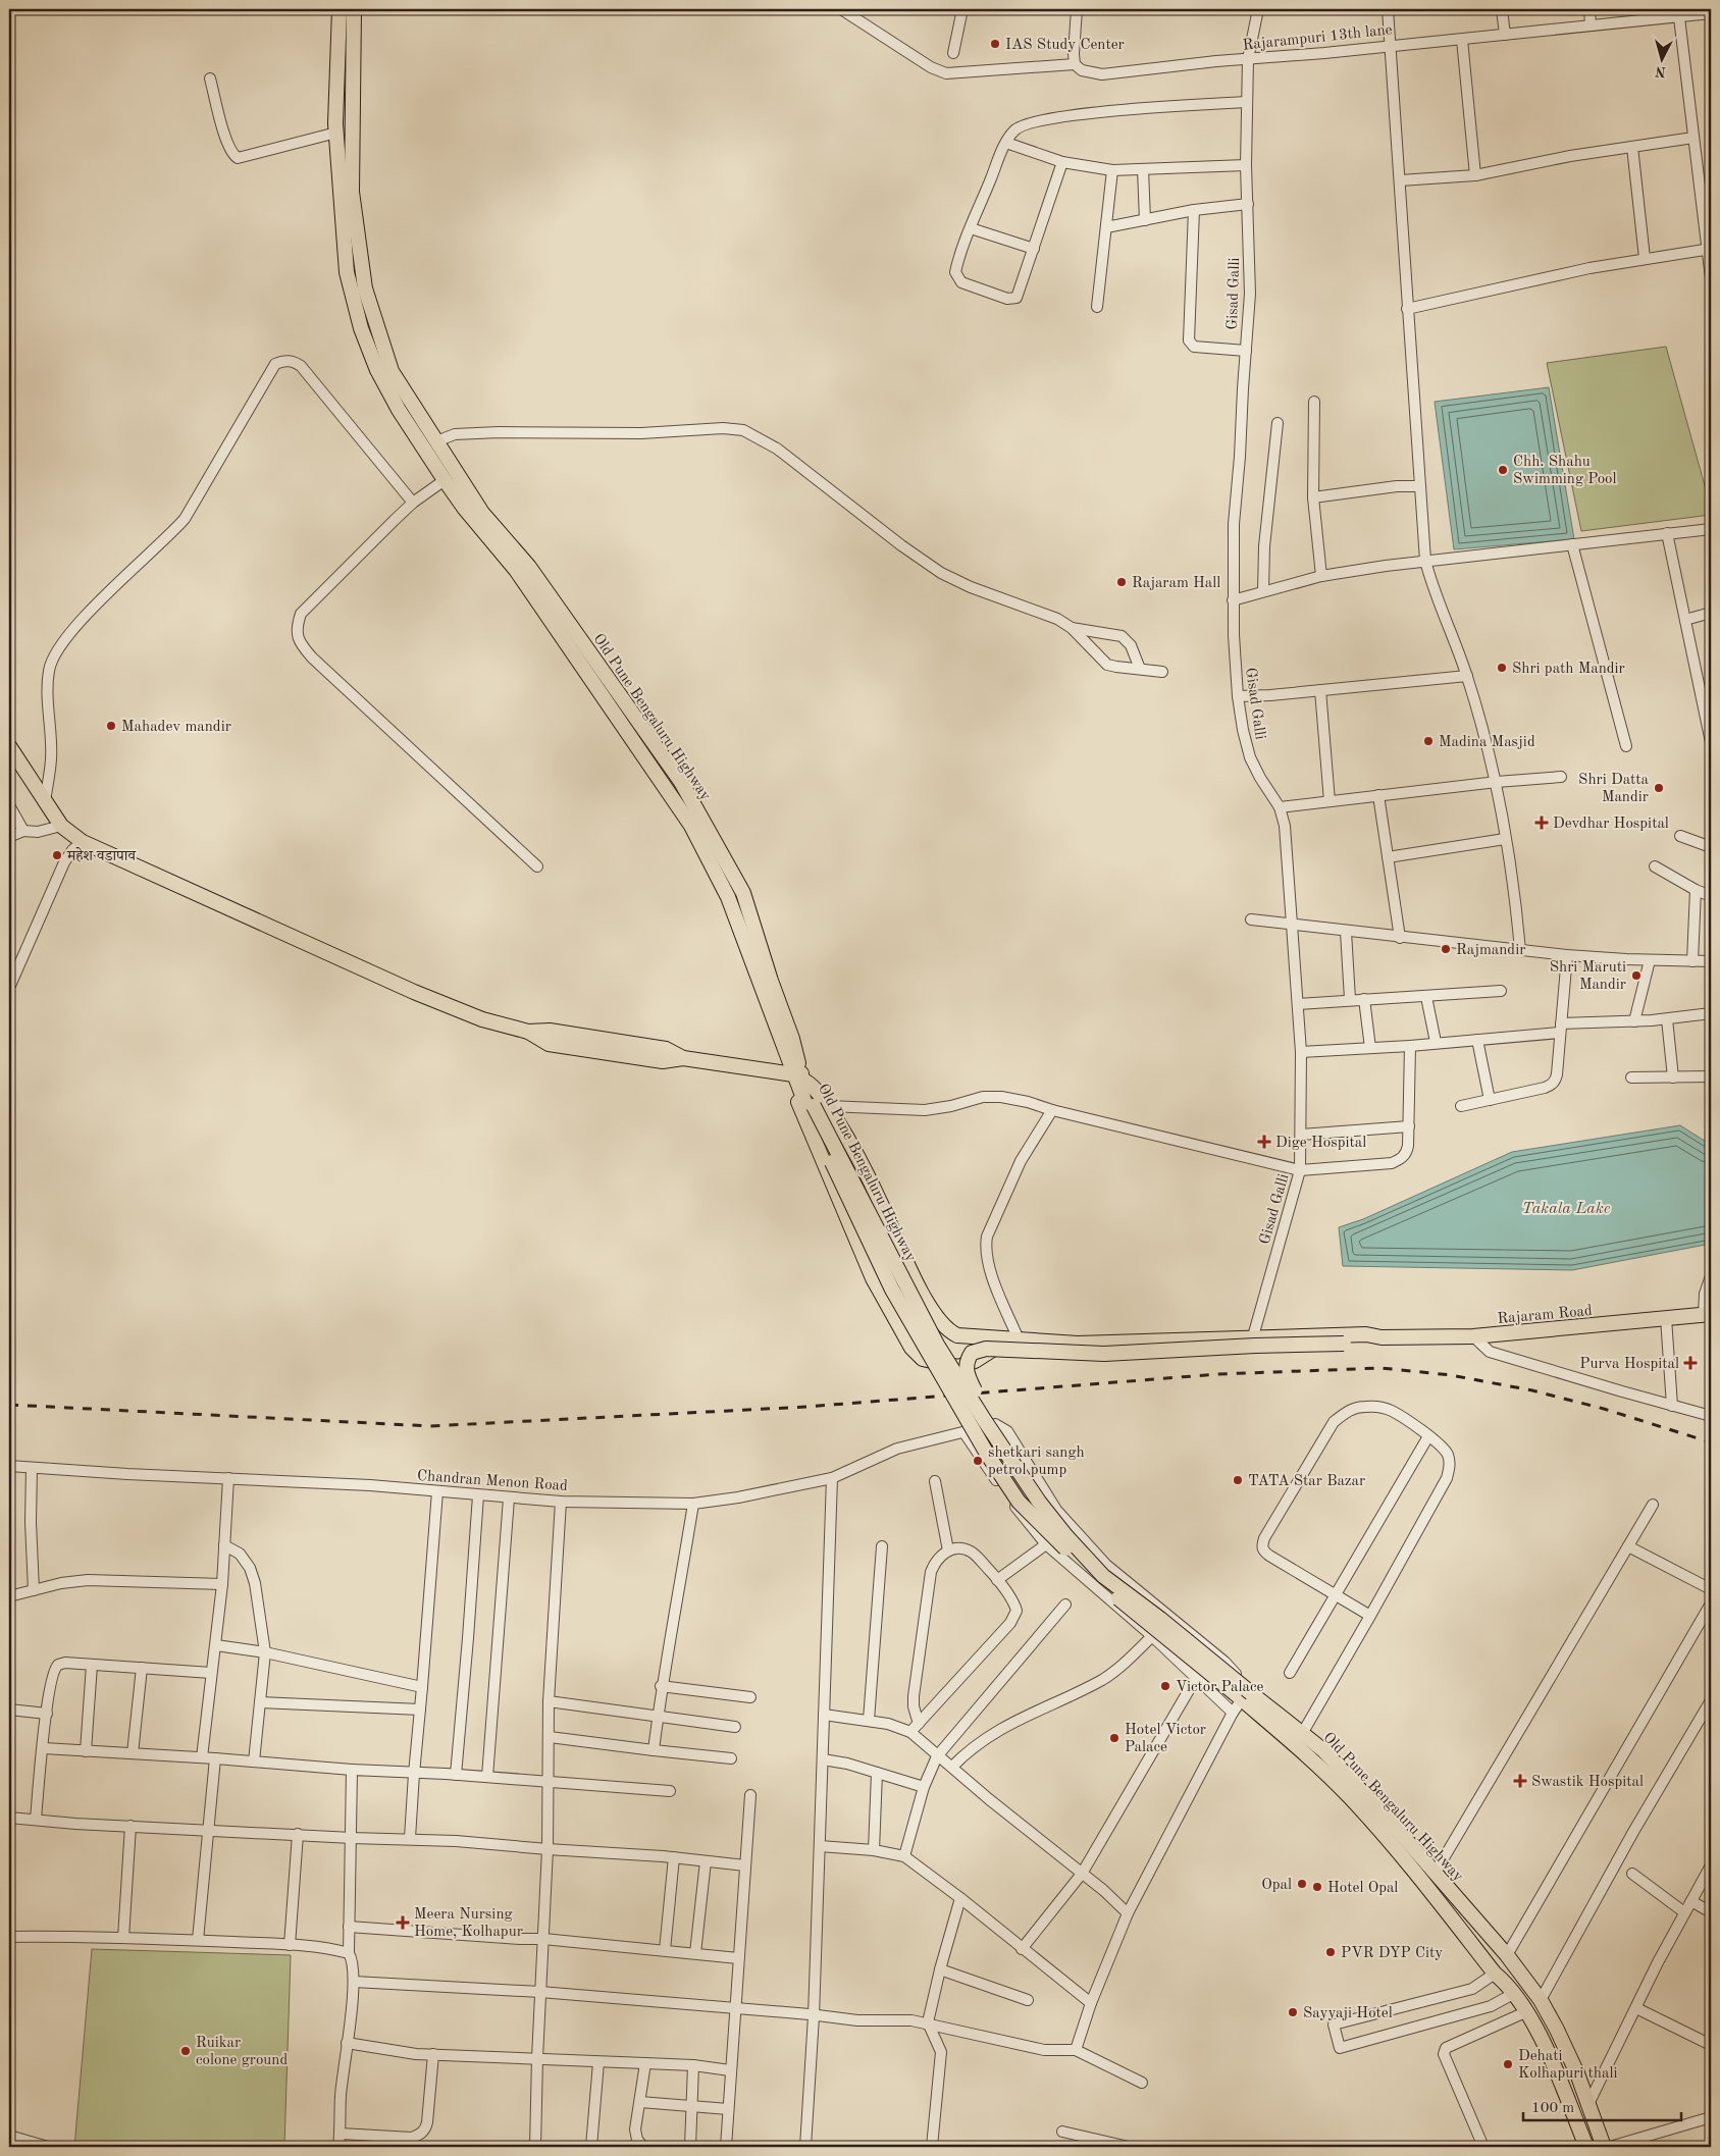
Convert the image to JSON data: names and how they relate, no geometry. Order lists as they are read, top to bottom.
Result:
{
  "streets": {
    "main road": ["Old Pune Bengaluru Highway", "Rajaram Road"],
    "street": ["Rajarampuri 13th lane", "Gisad Galli", "Chandran Menon Road"]
  },
  "crossings": [
    ["Rajarampuri 13th lane", "Gisad Galli"],
    ["Old Pune Bengaluru Highway", "Chandran Menon Road"]
  ],
  "water": ["Takala Lake"],
  "places": {
    "other": [
      "IAS Study Center",
      "Chh. Shahu Swimming Pool",
      "Rajaram Hall",
      "Shri path Mandir",
      "Mahadev mandir",
      "Madina Masjid",
      "Shri Datta Mandir",
      "महेश वडापाव",
      "Rajmandir",
      "Shri Maruti Mandir",
      "shetkari sangh petrol pump",
      "TATA Star Bazar",
      "Victor Palace",
      "Hotel Victor Palace",
      "Opal",
      "Hotel Opal",
      "PVR DYP City",
      "Sayyaji Hotel",
      "Ruikar colone ground",
      "Dehati Kolhapuri thali"
    ],
    "health": [
      "Devdhar Hospital",
      "Dige Hospital",
      "Purva Hospital",
      "Swastik Hospital",
      "Meera Nursing Home, Kolhapur"
    ]
  },
  "scale_bar": "100 m",
  "north": "bottom"
}
